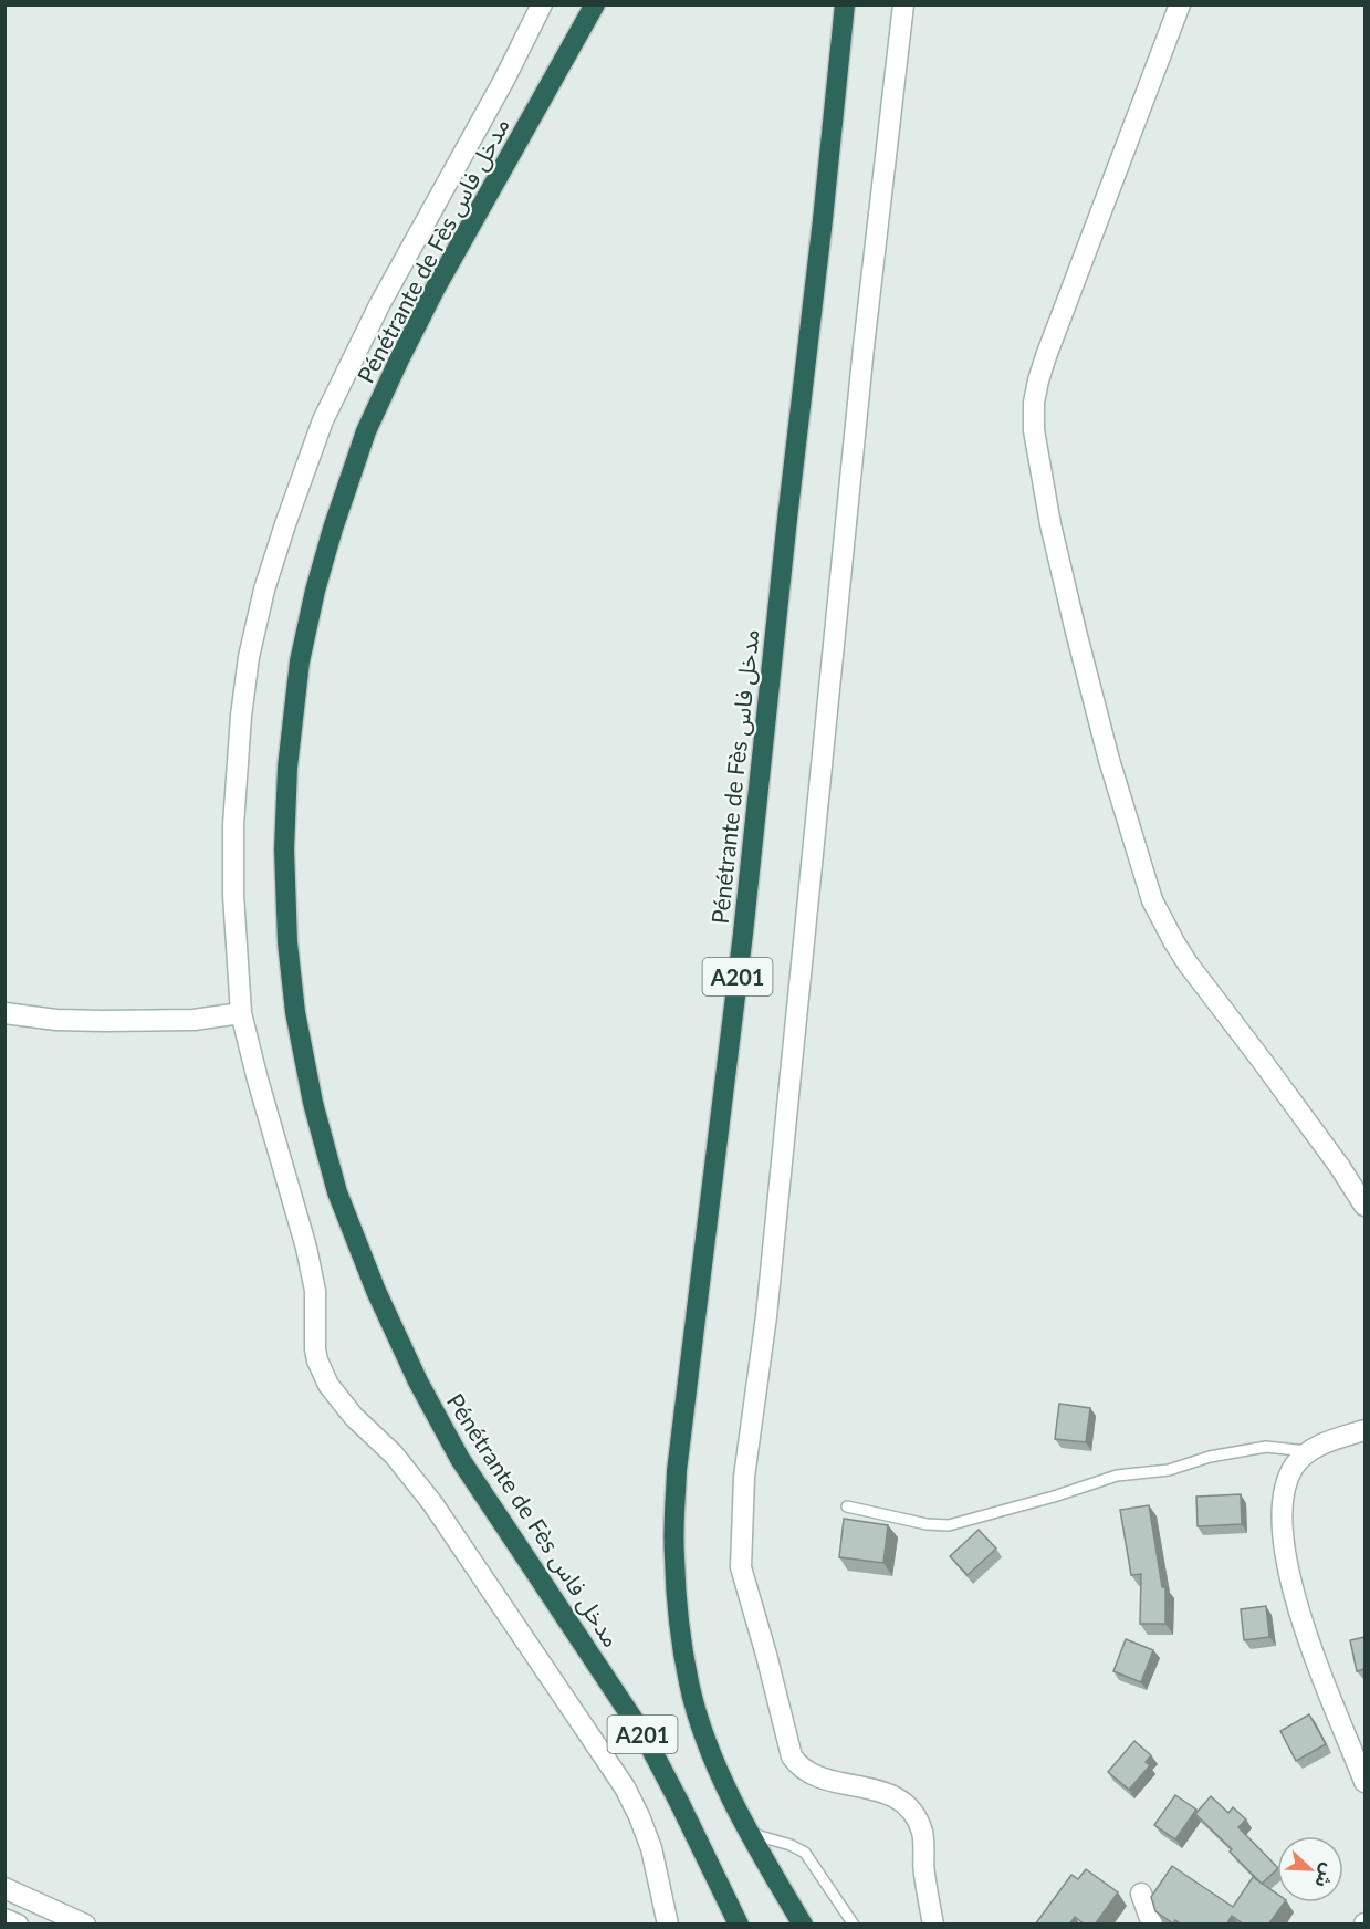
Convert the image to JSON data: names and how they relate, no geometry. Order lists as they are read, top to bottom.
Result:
{
  "streets": {
    "highway": ["Pénétrante de Fès مدخل فاس", "A201"]
  },
  "north": "bottom right"
}
